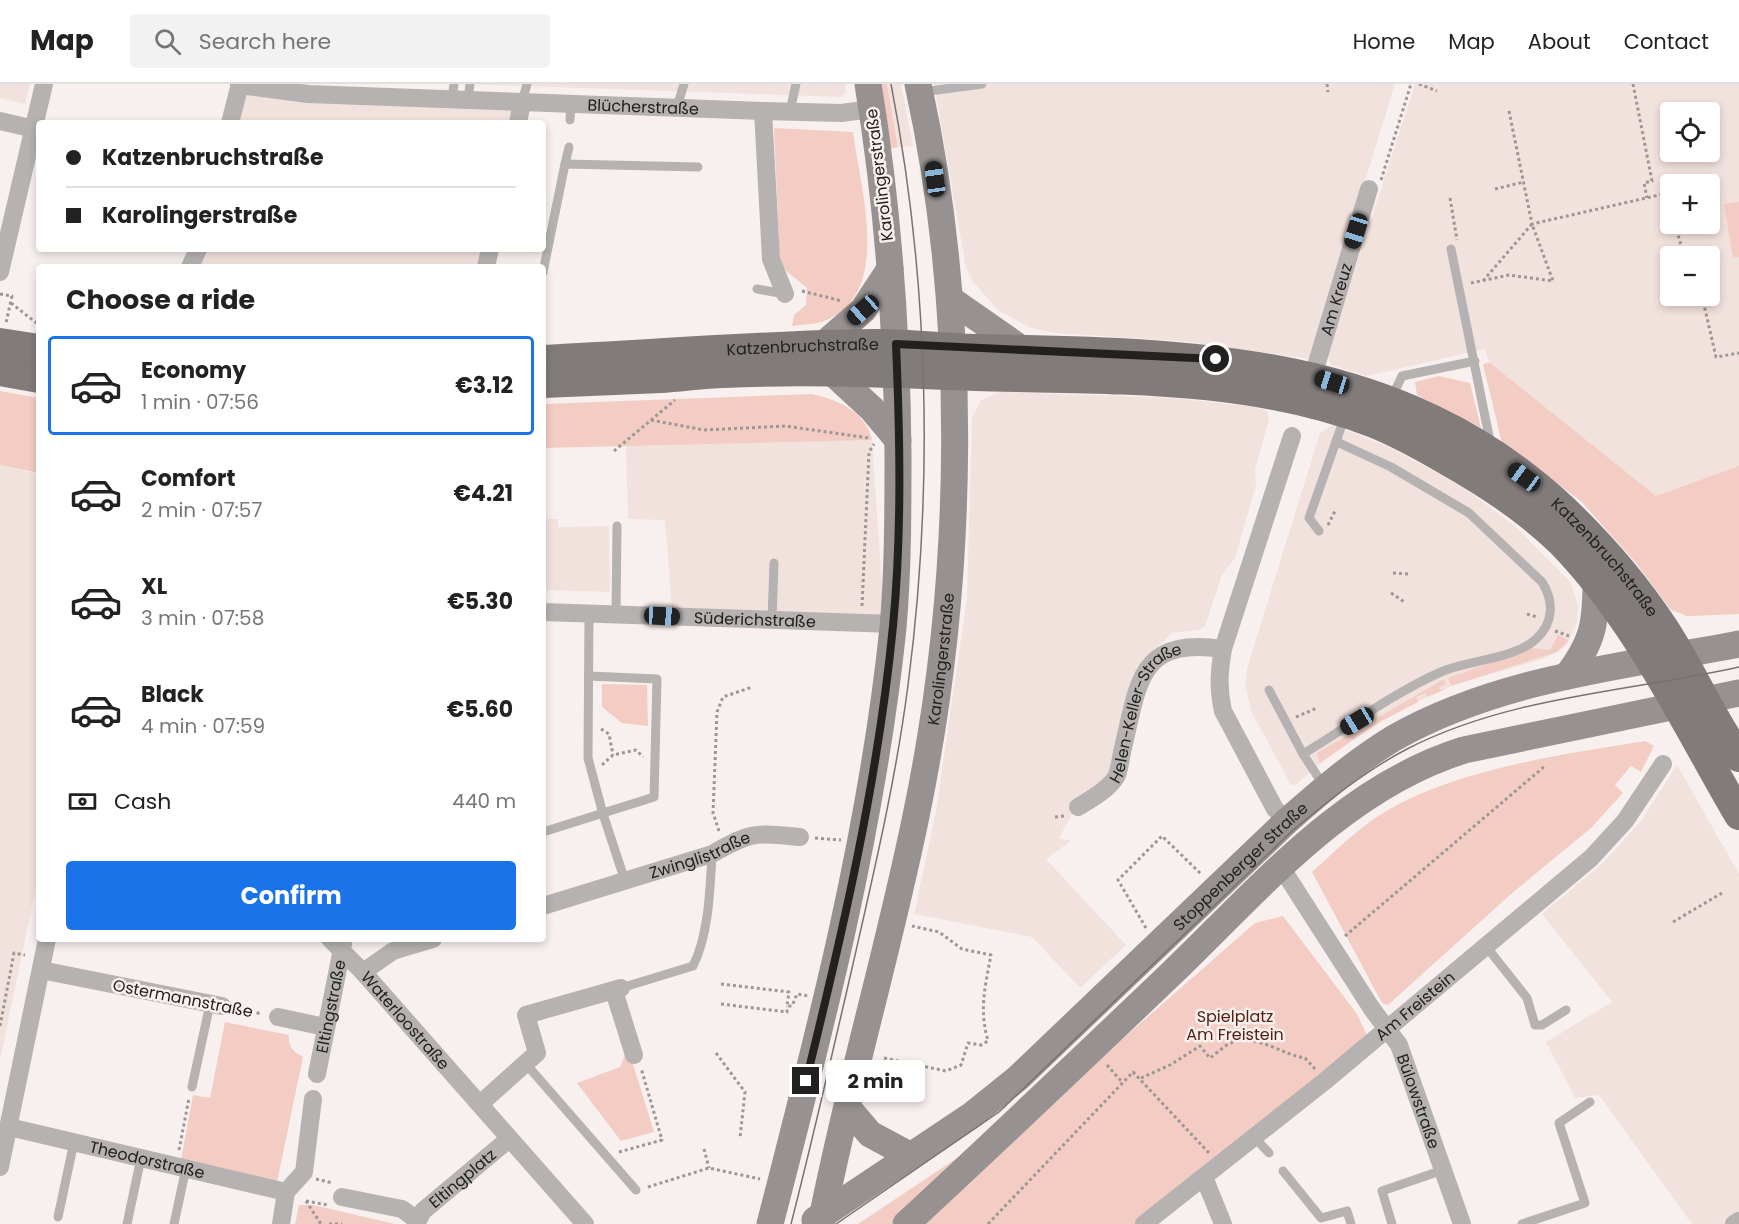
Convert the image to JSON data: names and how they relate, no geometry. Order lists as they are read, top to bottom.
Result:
{
  "streets": {
    "main road": ["Karolingerstraße", "Katzenbruchstraße", "Stoppenberger Straße"],
    "street": [
      "Blücherstraße",
      "Am Kreuz",
      "Süderichstraße",
      "Helen-Keller-Straße",
      "Zwinglistraße",
      "Ostermannstraße",
      "Am Freistein",
      "Eltingstraße",
      "Waterloostraße",
      "Bülowstraße",
      "Theodorstraße",
      "Eltingplatz"
    ]
  },
  "crossings": [
    ["Blücherstraße", "Karolingerstraße"],
    ["Karolingerstraße", "Katzenbruchstraße"],
    ["Karolingerstraße", "Süderichstraße"],
    ["Karolingerstraße", "Stoppenberger Straße"],
    ["Am Kreuz", "Katzenbruchstraße"],
    ["Katzenbruchstraße", "Stoppenberger Straße"],
    ["Stoppenberger Straße", "Bülowstraße"],
    ["Am Freistein", "Bülowstraße"],
    ["Eltingstraße", "Waterloostraße"],
    ["Waterloostraße", "Eltingplatz"]
  ],
  "parks": ["Spielplatz Am Freistein"],
  "page": {
    "header": "Map",
    "search": "Search here",
    "nav": [
      "Home",
      "Map",
      "About",
      "Contact"
    ],
    "map_buttons": ["+", "−"],
    "banner": ["Katzenbruchstraße", "Karolingerstraße"],
    "heading": "Choose a ride",
    "list": [
      {
        "name": "Economy",
        "note": "1 min · 07:56",
        "value": "€3.12"
      },
      {
        "name": "Comfort",
        "note": "2 min · 07:57",
        "value": "€4.21"
      },
      {
        "name": "XL",
        "note": "3 min · 07:58",
        "value": "€5.30"
      },
      {
        "name": "Black",
        "note": "4 min · 07:59",
        "value": "€5.60"
      }
    ],
    "pay": ["Cash", "440 m"],
    "buttons": "Confirm",
    "bubble": "2 min"
  }
}
